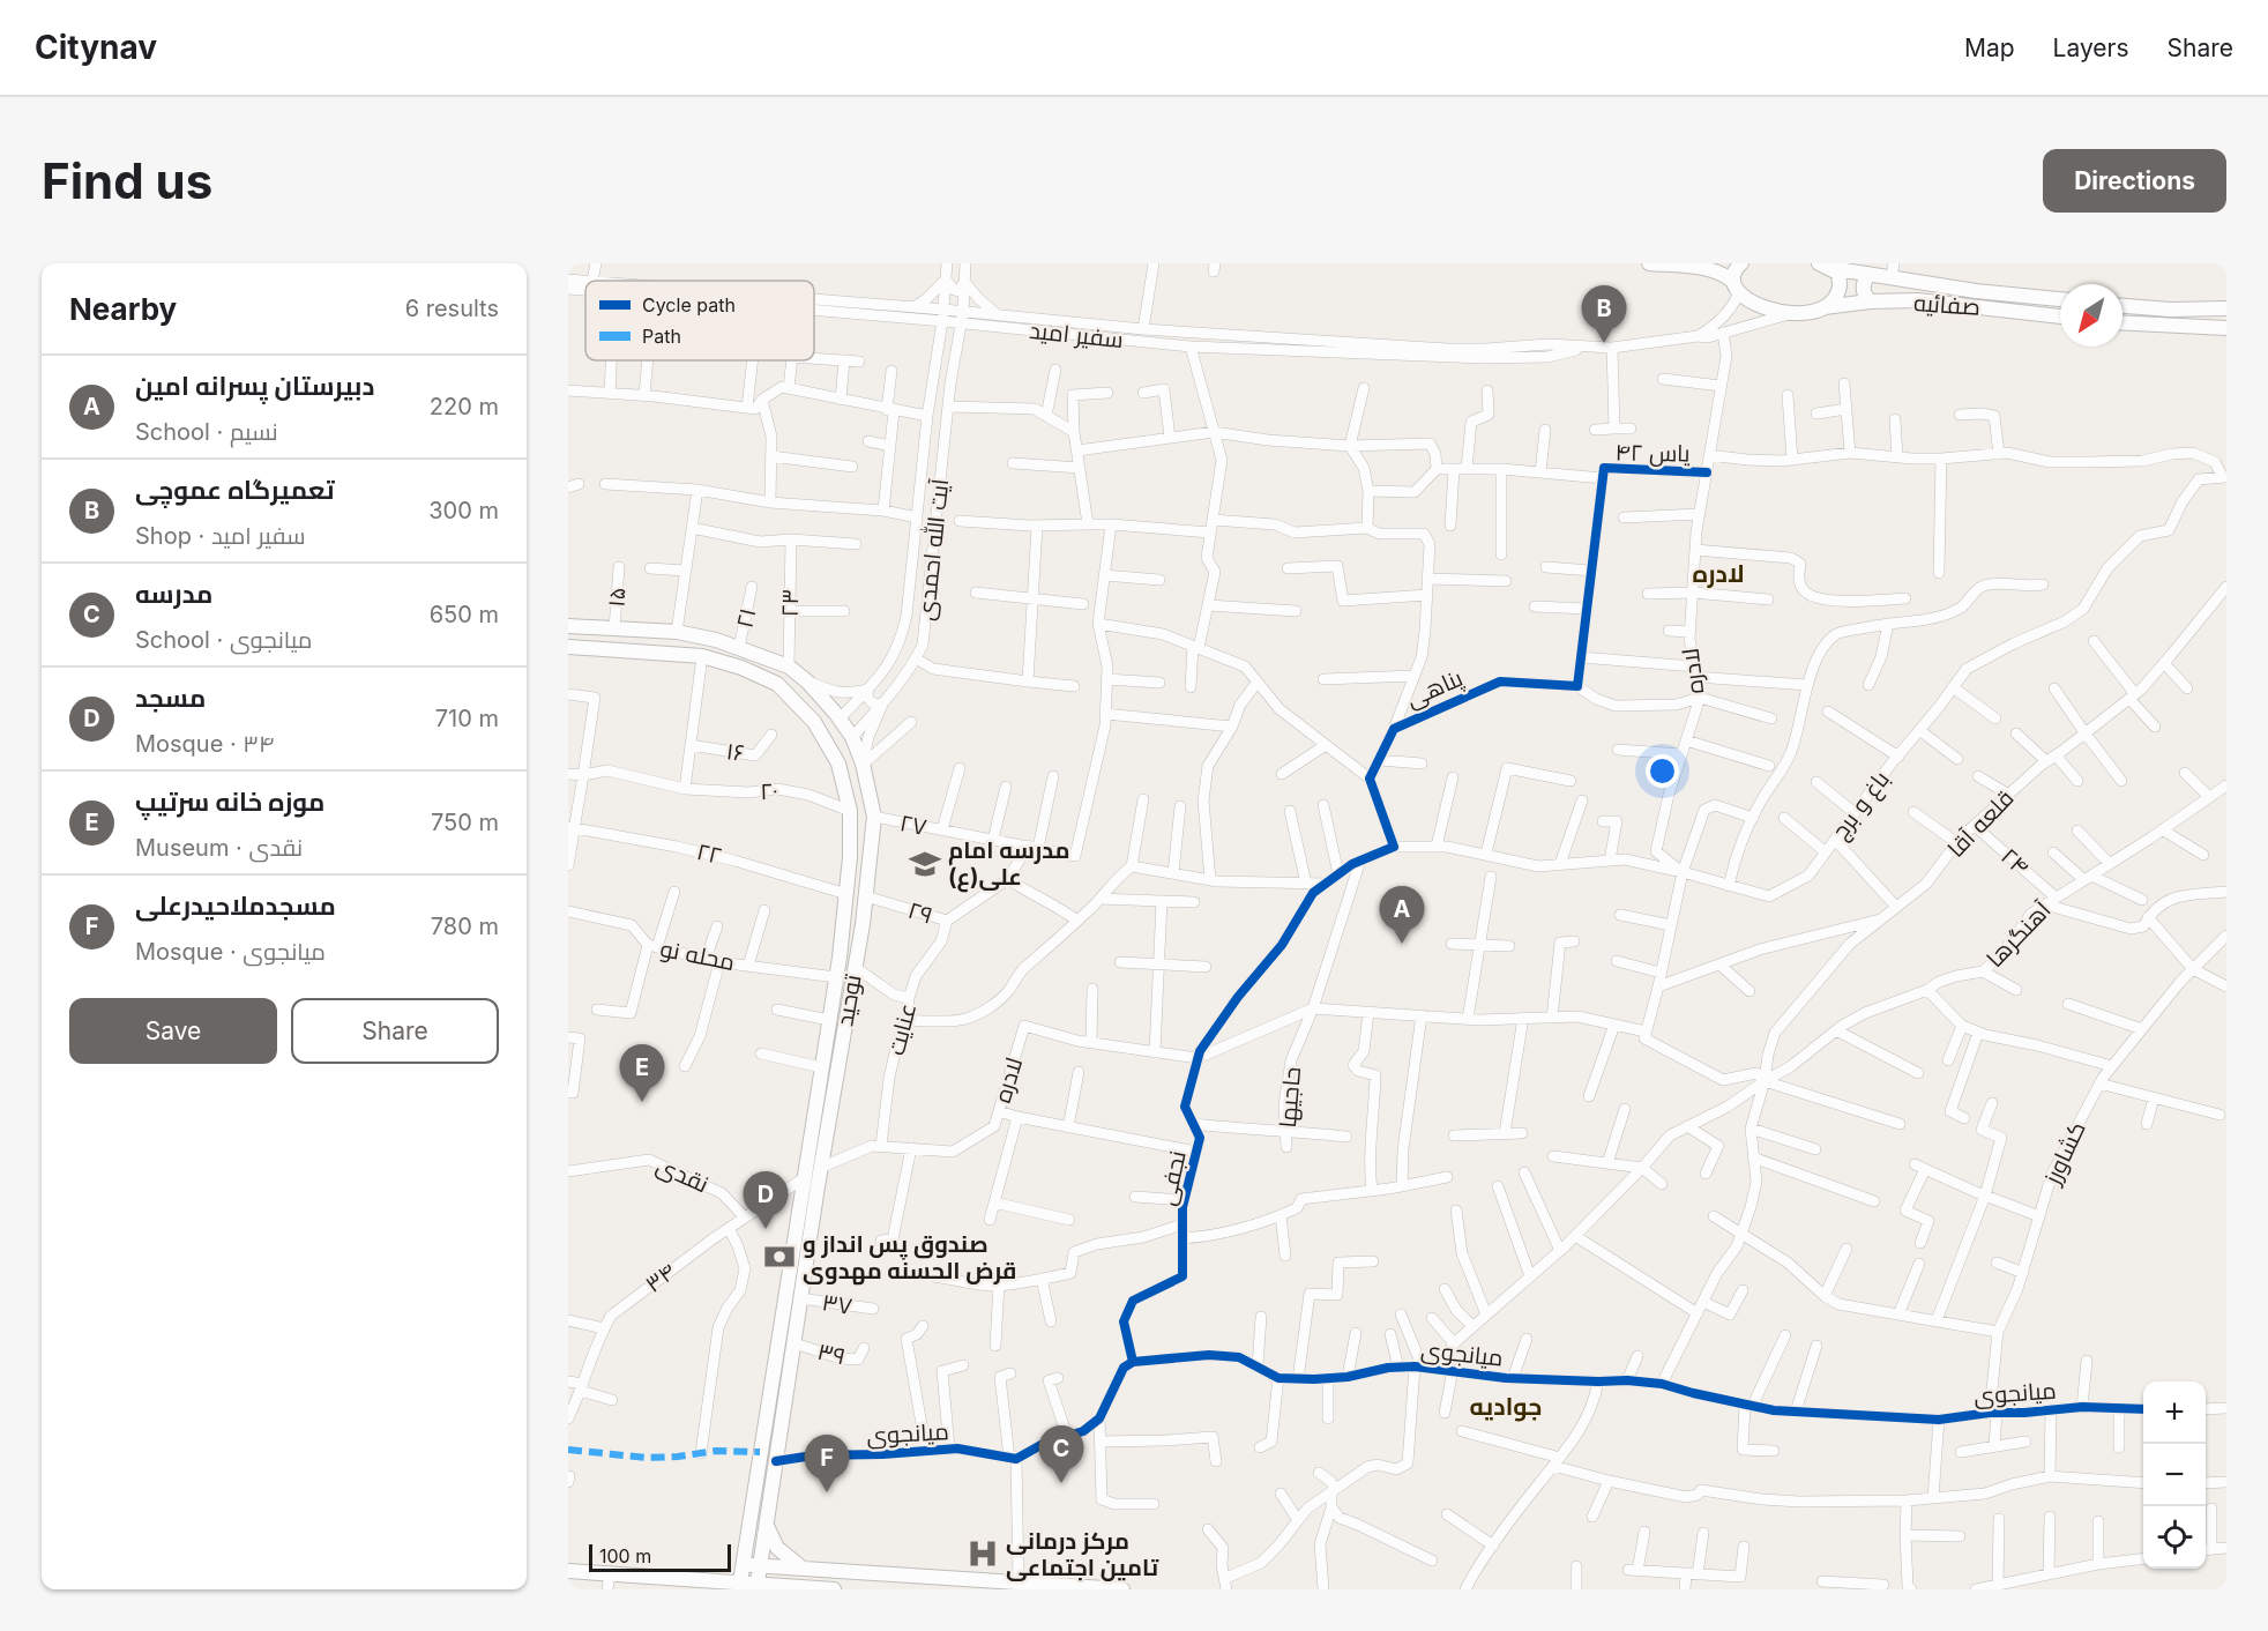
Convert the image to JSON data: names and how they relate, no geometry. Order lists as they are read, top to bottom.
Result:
{
  "streets": {
    "main road": ["صفائیه", "توحید"],
    "street": [
      "سفیر امید",
      "یاس ۴۲",
      "آیت الله احمدی",
      "۱۵",
      "۲۳",
      "۲۱",
      "لادره",
      "پناهی",
      "۱۶",
      "۲۰",
      "باغ و برج",
      "قلعه آقا",
      "۲۷",
      "۲۲",
      "۲۴",
      "۲۹",
      "آهنگرها",
      "محله نو",
      "عنایت",
      "حاجیها",
      "کشاورز",
      "نقدی",
      "نجفی",
      "۳۴",
      "۳۷",
      "۳۹",
      "میانجوی"
    ]
  },
  "crossings": [
    ["صفائیه", "سفیر امید"],
    ["سفیر امید", "آیت الله احمدی"],
    ["سفیر امید", "لادره"],
    ["یاس ۴۲", "لادره"],
    ["آیت الله احمدی", "توحید"],
    ["۱۵", "توحید"],
    ["۲۳", "توحید"],
    ["۲۱", "توحید"],
    ["لادره", "باغ و برج"],
    ["لادره", "توحید"],
    ["لادره", "عنایت"],
    ["لادره", "نجفی"],
    ["۲۰", "توحید"],
    ["قلعه آقا", "۲۴"],
    ["قلعه آقا", "آهنگرها"],
    ["۲۷", "۲۹"],
    ["۲۷", "توحید"],
    ["۲۲", "توحید"],
    ["۲۴", "آهنگرها"],
    ["۲۹", "توحید"],
    ["۲۹", "عنایت"],
    ["آهنگرها", "میانجوی"],
    ["محله نو", "توحید"],
    ["توحید", "۳۴"],
    ["توحید", "۳۷"],
    ["توحید", "۳۹"],
    ["توحید", "میانجوی"],
    ["کشاورز", "میانجوی"],
    ["نقدی", "۳۴"],
    ["نجفی", "میانجوی"]
  ],
  "districts": ["لادره", "جوادیه"],
  "places": {
    "school or university": ["مدرسه امام علی(ع)"],
    "bank": ["صندوق پس انداز و قرض الحسنه مهدوی"],
    "hospital": ["مرکز درمانی تامین اجتماعی"]
  },
  "legend": ["Cycle path", "Path"],
  "scale_bar": "100 m",
  "north": "bottom left",
  "page": {
    "header": "Citynav",
    "nav": ["Map", "Layers", "Share"],
    "buttons": [
      "Directions",
      ["Save", "Share"]
    ],
    "title": "Find us",
    "heading": ["Nearby", "6 results"],
    "pins": [
      "B",
      "A",
      "E",
      "D",
      "C",
      "F"
    ],
    "list": [
      {
        "mark": "A",
        "name": "دبیرستان پسرانه امین",
        "note": "School · نسیم",
        "value": "220 m"
      },
      {
        "mark": "B",
        "name": "تعمیرگاه عموچی",
        "note": "Shop · سفیر امید",
        "value": "300 m"
      },
      {
        "mark": "C",
        "name": "مدرسه",
        "note": "School · میانجوی",
        "value": "650 m"
      },
      {
        "mark": "D",
        "name": "مسجد",
        "note": "Mosque · ۳۴",
        "value": "710 m"
      },
      {
        "mark": "E",
        "name": "موزه خانه سرتیپ",
        "note": "Museum · نقدی",
        "value": "750 m"
      },
      {
        "mark": "F",
        "name": "مسجدملاحیدرعلی",
        "note": "Mosque · میانجوی",
        "value": "780 m"
      }
    ],
    "map_buttons": ["+", "−"],
    "scale": "100 m"
  }
}
